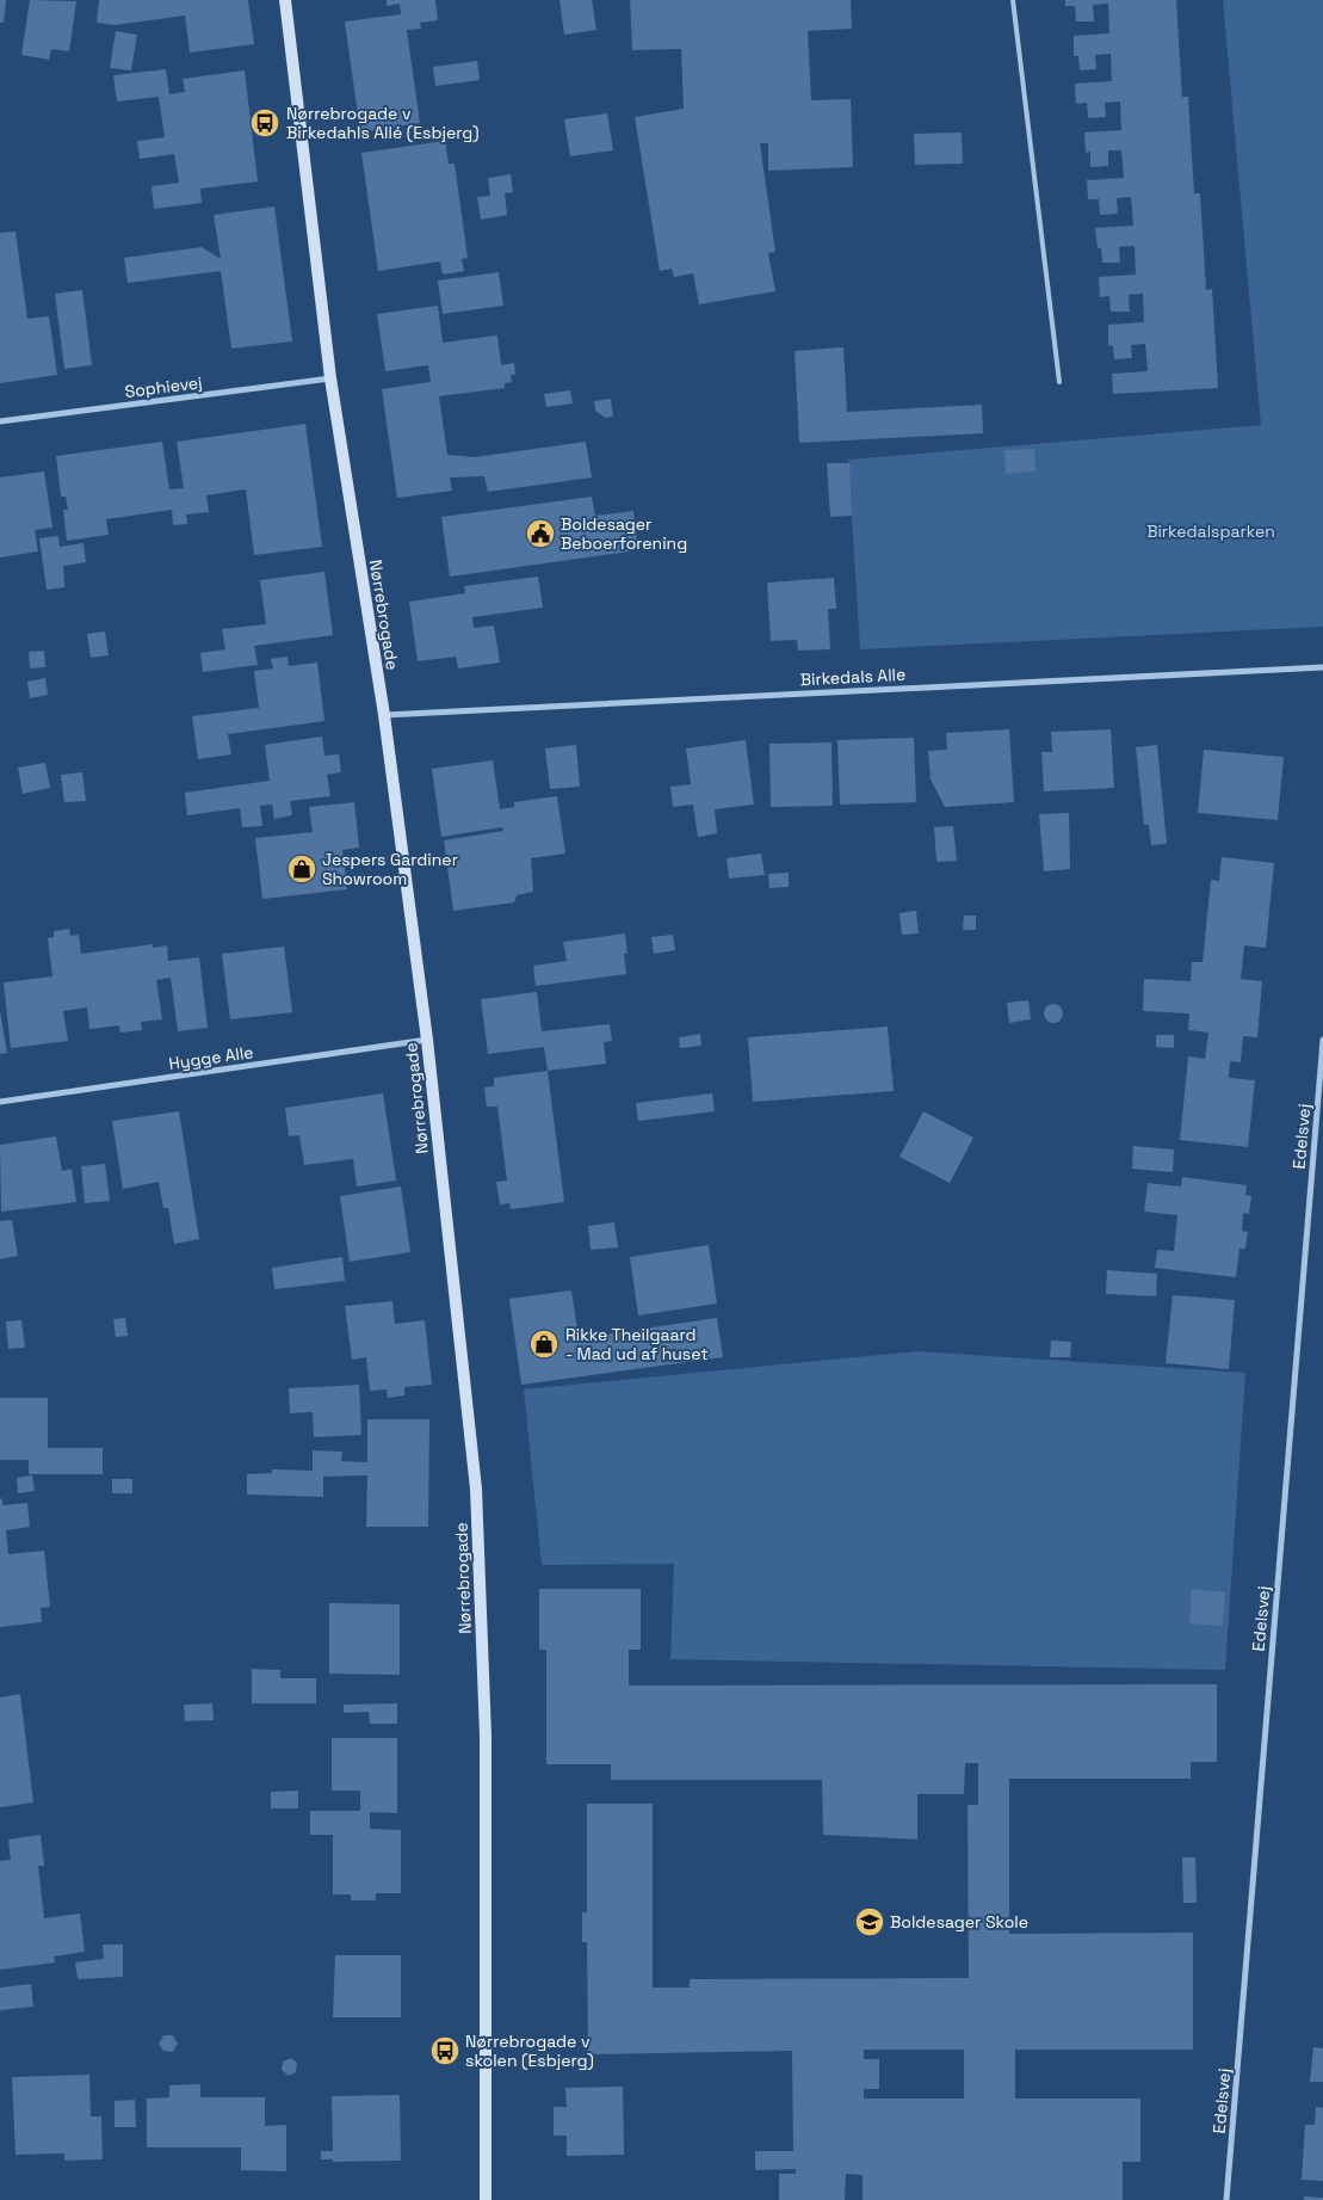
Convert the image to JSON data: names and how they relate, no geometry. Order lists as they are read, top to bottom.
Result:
{
  "streets": {
    "street": [
      "Sophievej",
      "Nørrebrogade",
      "Birkedals Alle",
      "Hygge Alle",
      "Edelsvej"
    ]
  },
  "crossings": [
    ["Sophievej", "Nørrebrogade"],
    ["Nørrebrogade", "Birkedals Alle"],
    ["Nørrebrogade", "Hygge Alle"]
  ],
  "parks": ["Birkedalsparken"],
  "places": {
    "bus stop": ["Nørrebrogade v Birkedahls Allé (Esbjerg)", "Nørrebrogade v skolen (Esbjerg)"],
    "public building": ["Boldesager Beboerforening"],
    "shop": ["Jespers Gardiner Showroom", "Rikke Theilgaard - Mad ud af huset"],
    "school or university": ["Boldesager Skole"]
  }
}
